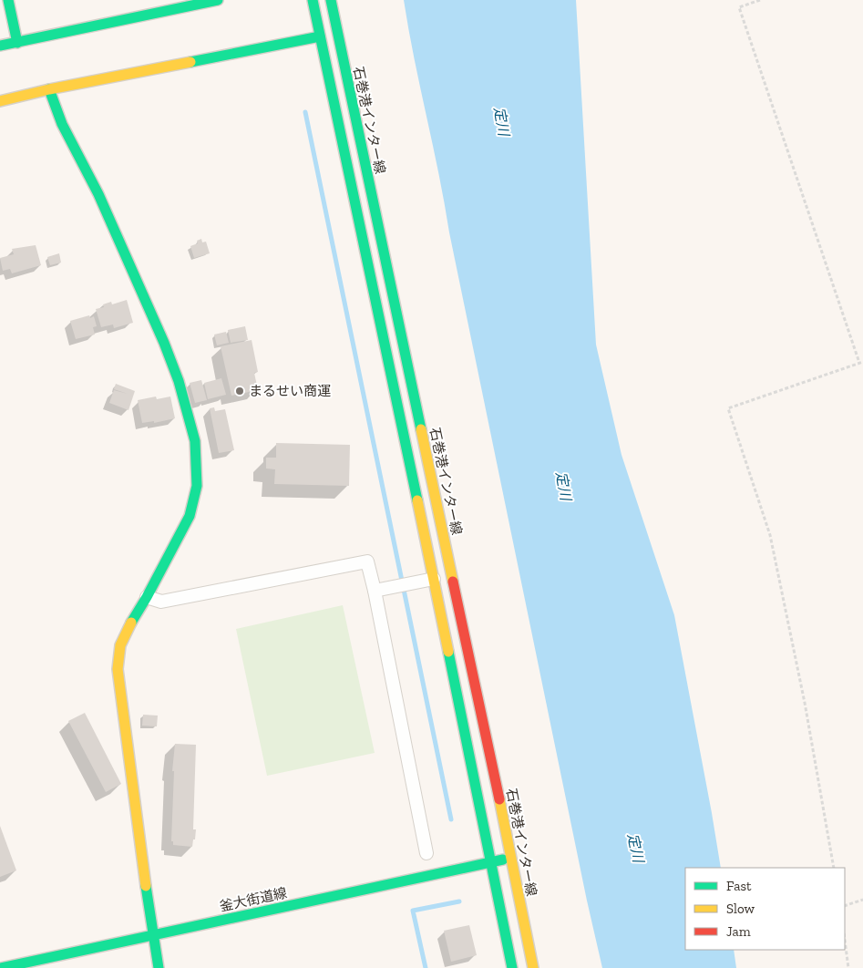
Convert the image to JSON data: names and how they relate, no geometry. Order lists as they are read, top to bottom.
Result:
{
  "streets": {
    "main road": ["石巻港インター線", "釜大街道線"]
  },
  "crossings": [
    ["石巻港インター線", "釜大街道線"]
  ],
  "water": ["定川"],
  "places": ["まるせい商運"],
  "legend": ["Fast", "Slow", "Jam"]
}
